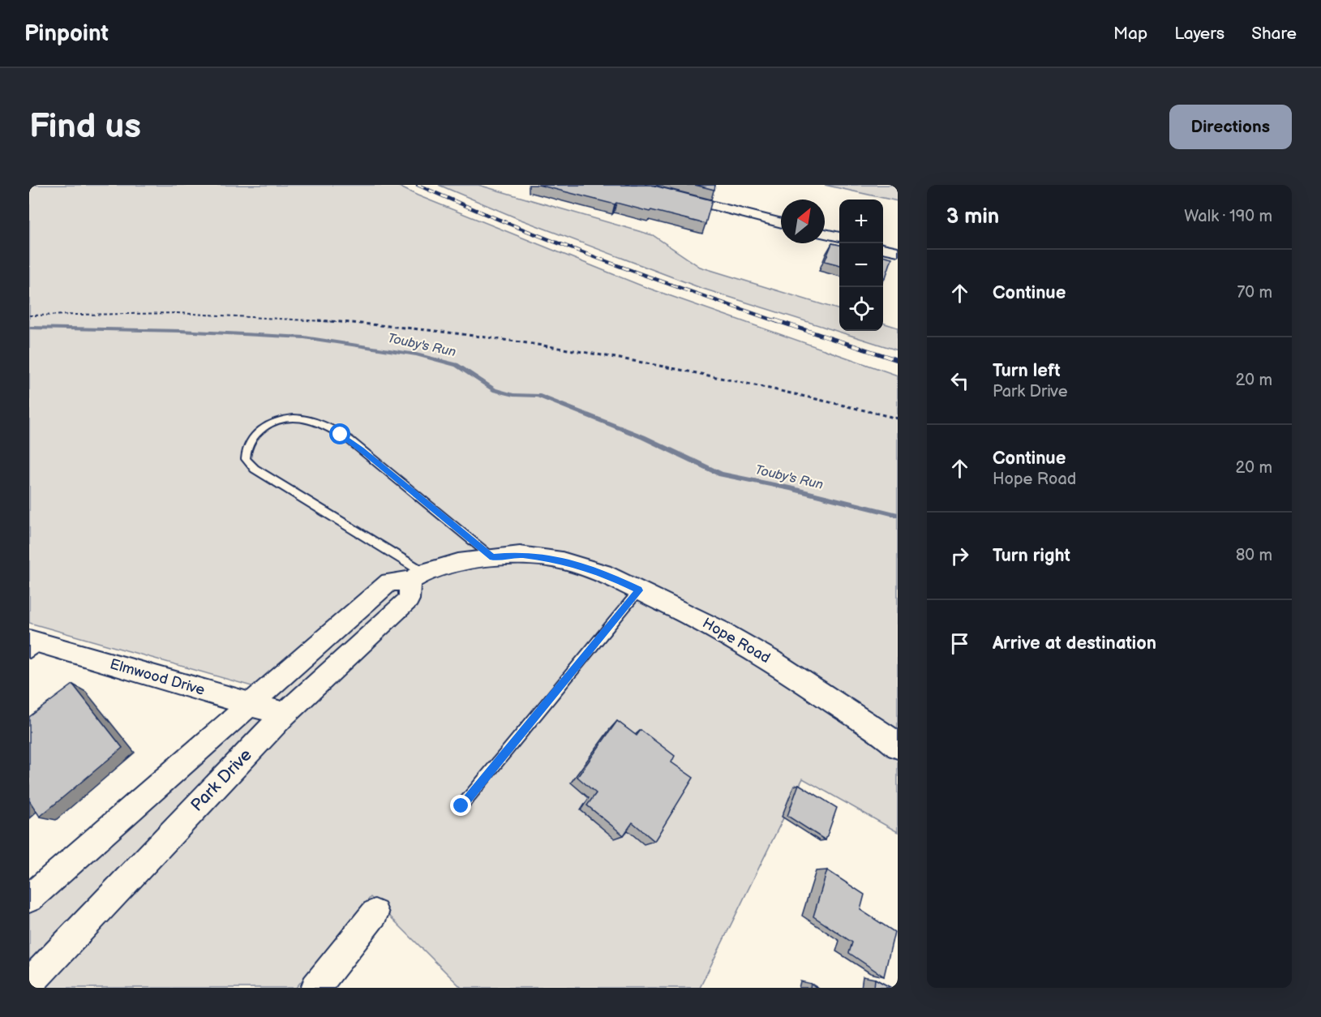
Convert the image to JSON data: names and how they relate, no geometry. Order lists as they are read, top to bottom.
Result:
{
  "streets": {
    "street": ["Hope Road", "Elmwood Drive", "Park Drive"]
  },
  "crossings": [
    ["Elmwood Drive", "Park Drive"]
  ],
  "water": ["Touby's Run"],
  "north": "top right",
  "page": {
    "header": "Pinpoint",
    "nav": ["Map", "Layers", "Share"],
    "buttons": "Directions",
    "title": "Find us",
    "heading": ["3 min", "Walk · 190 m"],
    "map_buttons": ["+", "−"],
    "list": [
      ["Continue", "70 m"],
      ["Turn left", "Park Drive", "20 m"],
      ["Continue", "Hope Road", "20 m"],
      ["Turn right", "80 m"],
      "Arrive at destination"
    ]
  }
}
